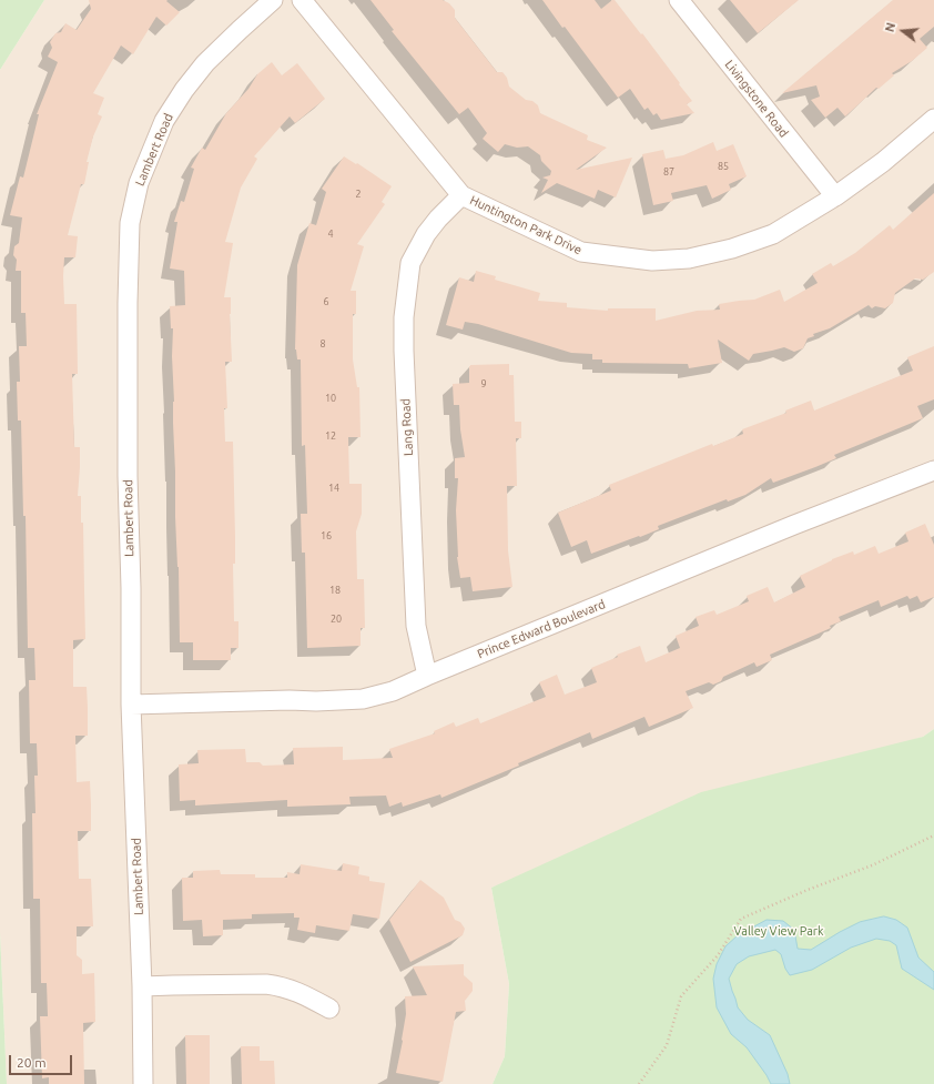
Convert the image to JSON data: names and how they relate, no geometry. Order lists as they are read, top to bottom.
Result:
{
  "streets": {
    "street": [
      "Livingstone Road",
      "Lambert Road",
      "Huntington Park Drive",
      "Lang Road",
      "Prince Edward Boulevard"
    ]
  },
  "crossings": [
    ["Livingstone Road", "Huntington Park Drive"],
    ["Lambert Road", "Prince Edward Boulevard"],
    ["Huntington Park Drive", "Lang Road"],
    ["Lang Road", "Prince Edward Boulevard"]
  ],
  "parks": ["Valley View Park"],
  "house_numbers": [
    "85",
    "87",
    "2",
    "4",
    "6",
    "8",
    "9",
    "10",
    "12",
    "14",
    "16",
    "18",
    "20"
  ],
  "scale_bar": "20 m",
  "north": "left"
}
